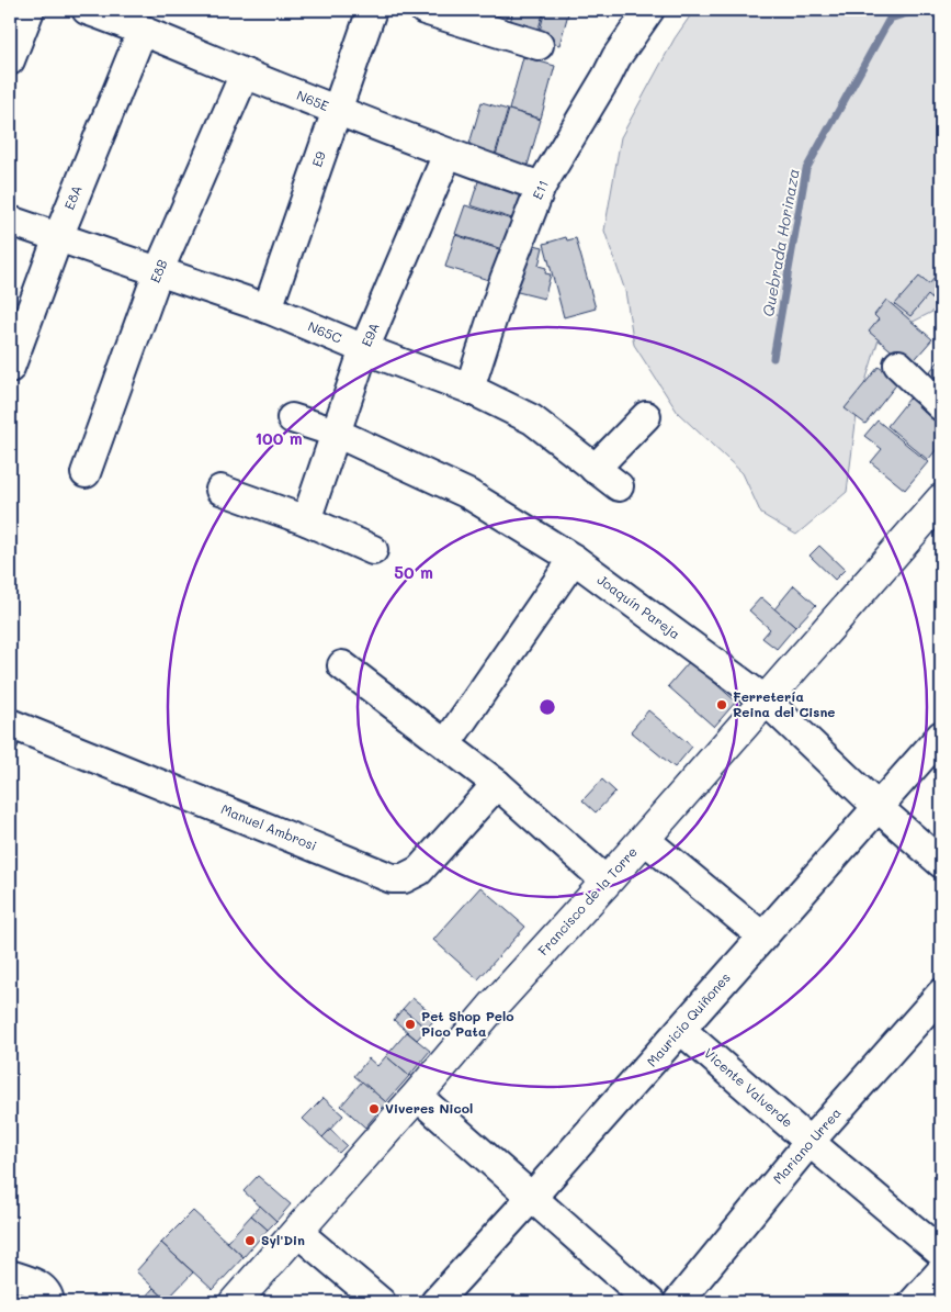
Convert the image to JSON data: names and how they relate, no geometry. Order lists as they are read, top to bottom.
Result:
{
  "streets": {
    "street": [
      "N65E",
      "E9",
      "E11",
      "E8A",
      "E8B",
      "N65C",
      "E9A",
      "Joaquín Pareja",
      "Manuel Ambrosi",
      "Francisco de la Torre",
      "Mauricio Quiñones",
      "Vicente Valverde",
      "Mariano Urrea"
    ]
  },
  "crossings": [
    ["N65E", "E9"],
    ["N65E", "E11"],
    ["N65E", "E8A"],
    ["N65E", "E8B"],
    ["N65E", "E9A"],
    ["E9", "N65C"],
    ["E11", "N65C"],
    ["E8A", "N65C"],
    ["E8B", "N65C"],
    ["N65C", "E9A"],
    ["E9A", "Joaquín Pareja"],
    ["Joaquín Pareja", "Francisco de la Torre"],
    ["Joaquín Pareja", "Mauricio Quiñones"],
    ["Mauricio Quiñones", "Vicente Valverde"],
    ["Vicente Valverde", "Mariano Urrea"]
  ],
  "water": ["Quebrada Horinaza"],
  "places": [
    "Ferretería Reina del Cisne",
    "Pet Shop Pelo Pico Pata",
    "Viveres Nicol",
    "Syl'Din"
  ],
  "rings": ["100 m", "50 m"]
}
